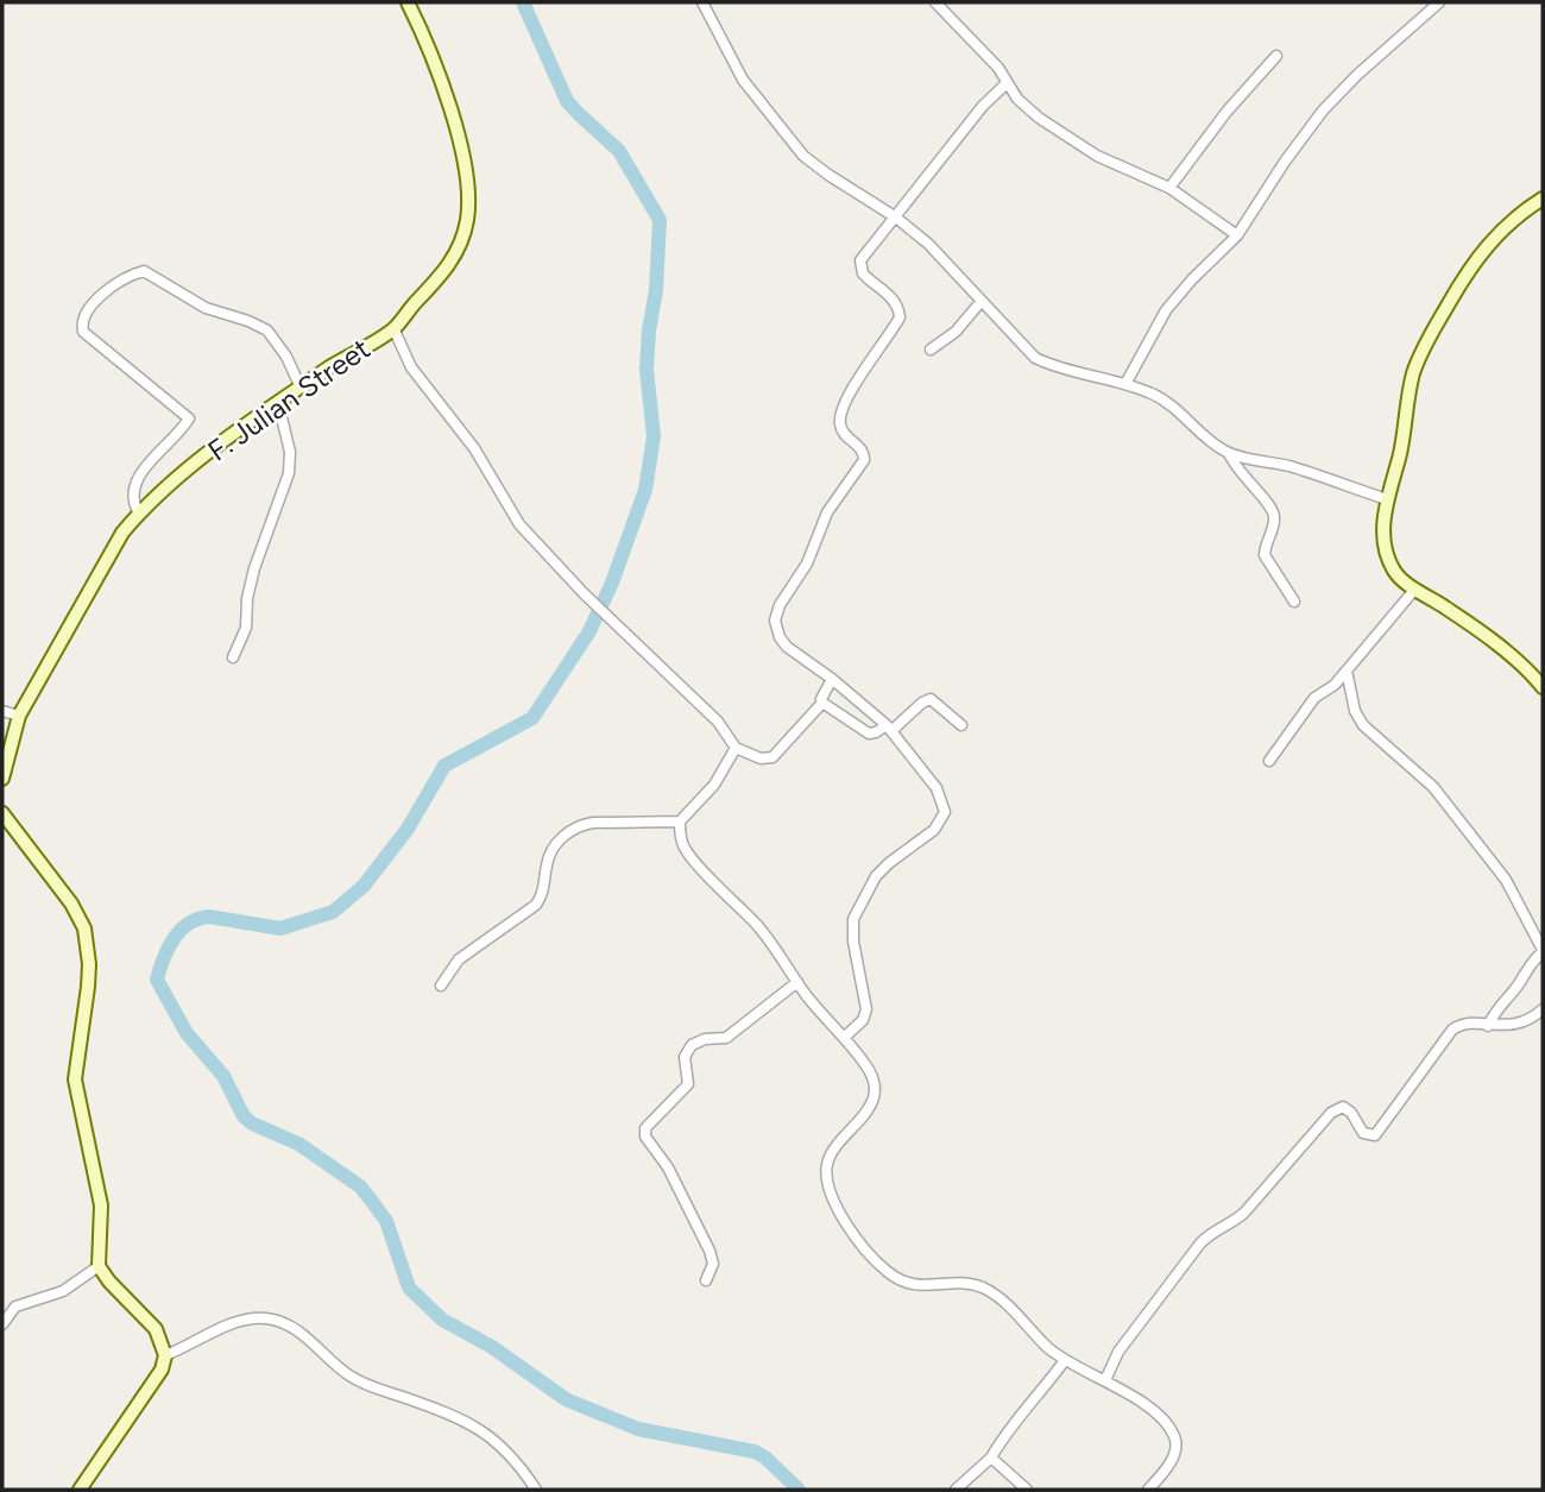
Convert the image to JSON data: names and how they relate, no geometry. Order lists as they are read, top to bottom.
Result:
{
  "streets": {
    "street": ["F. Julian Street"]
  }
}
